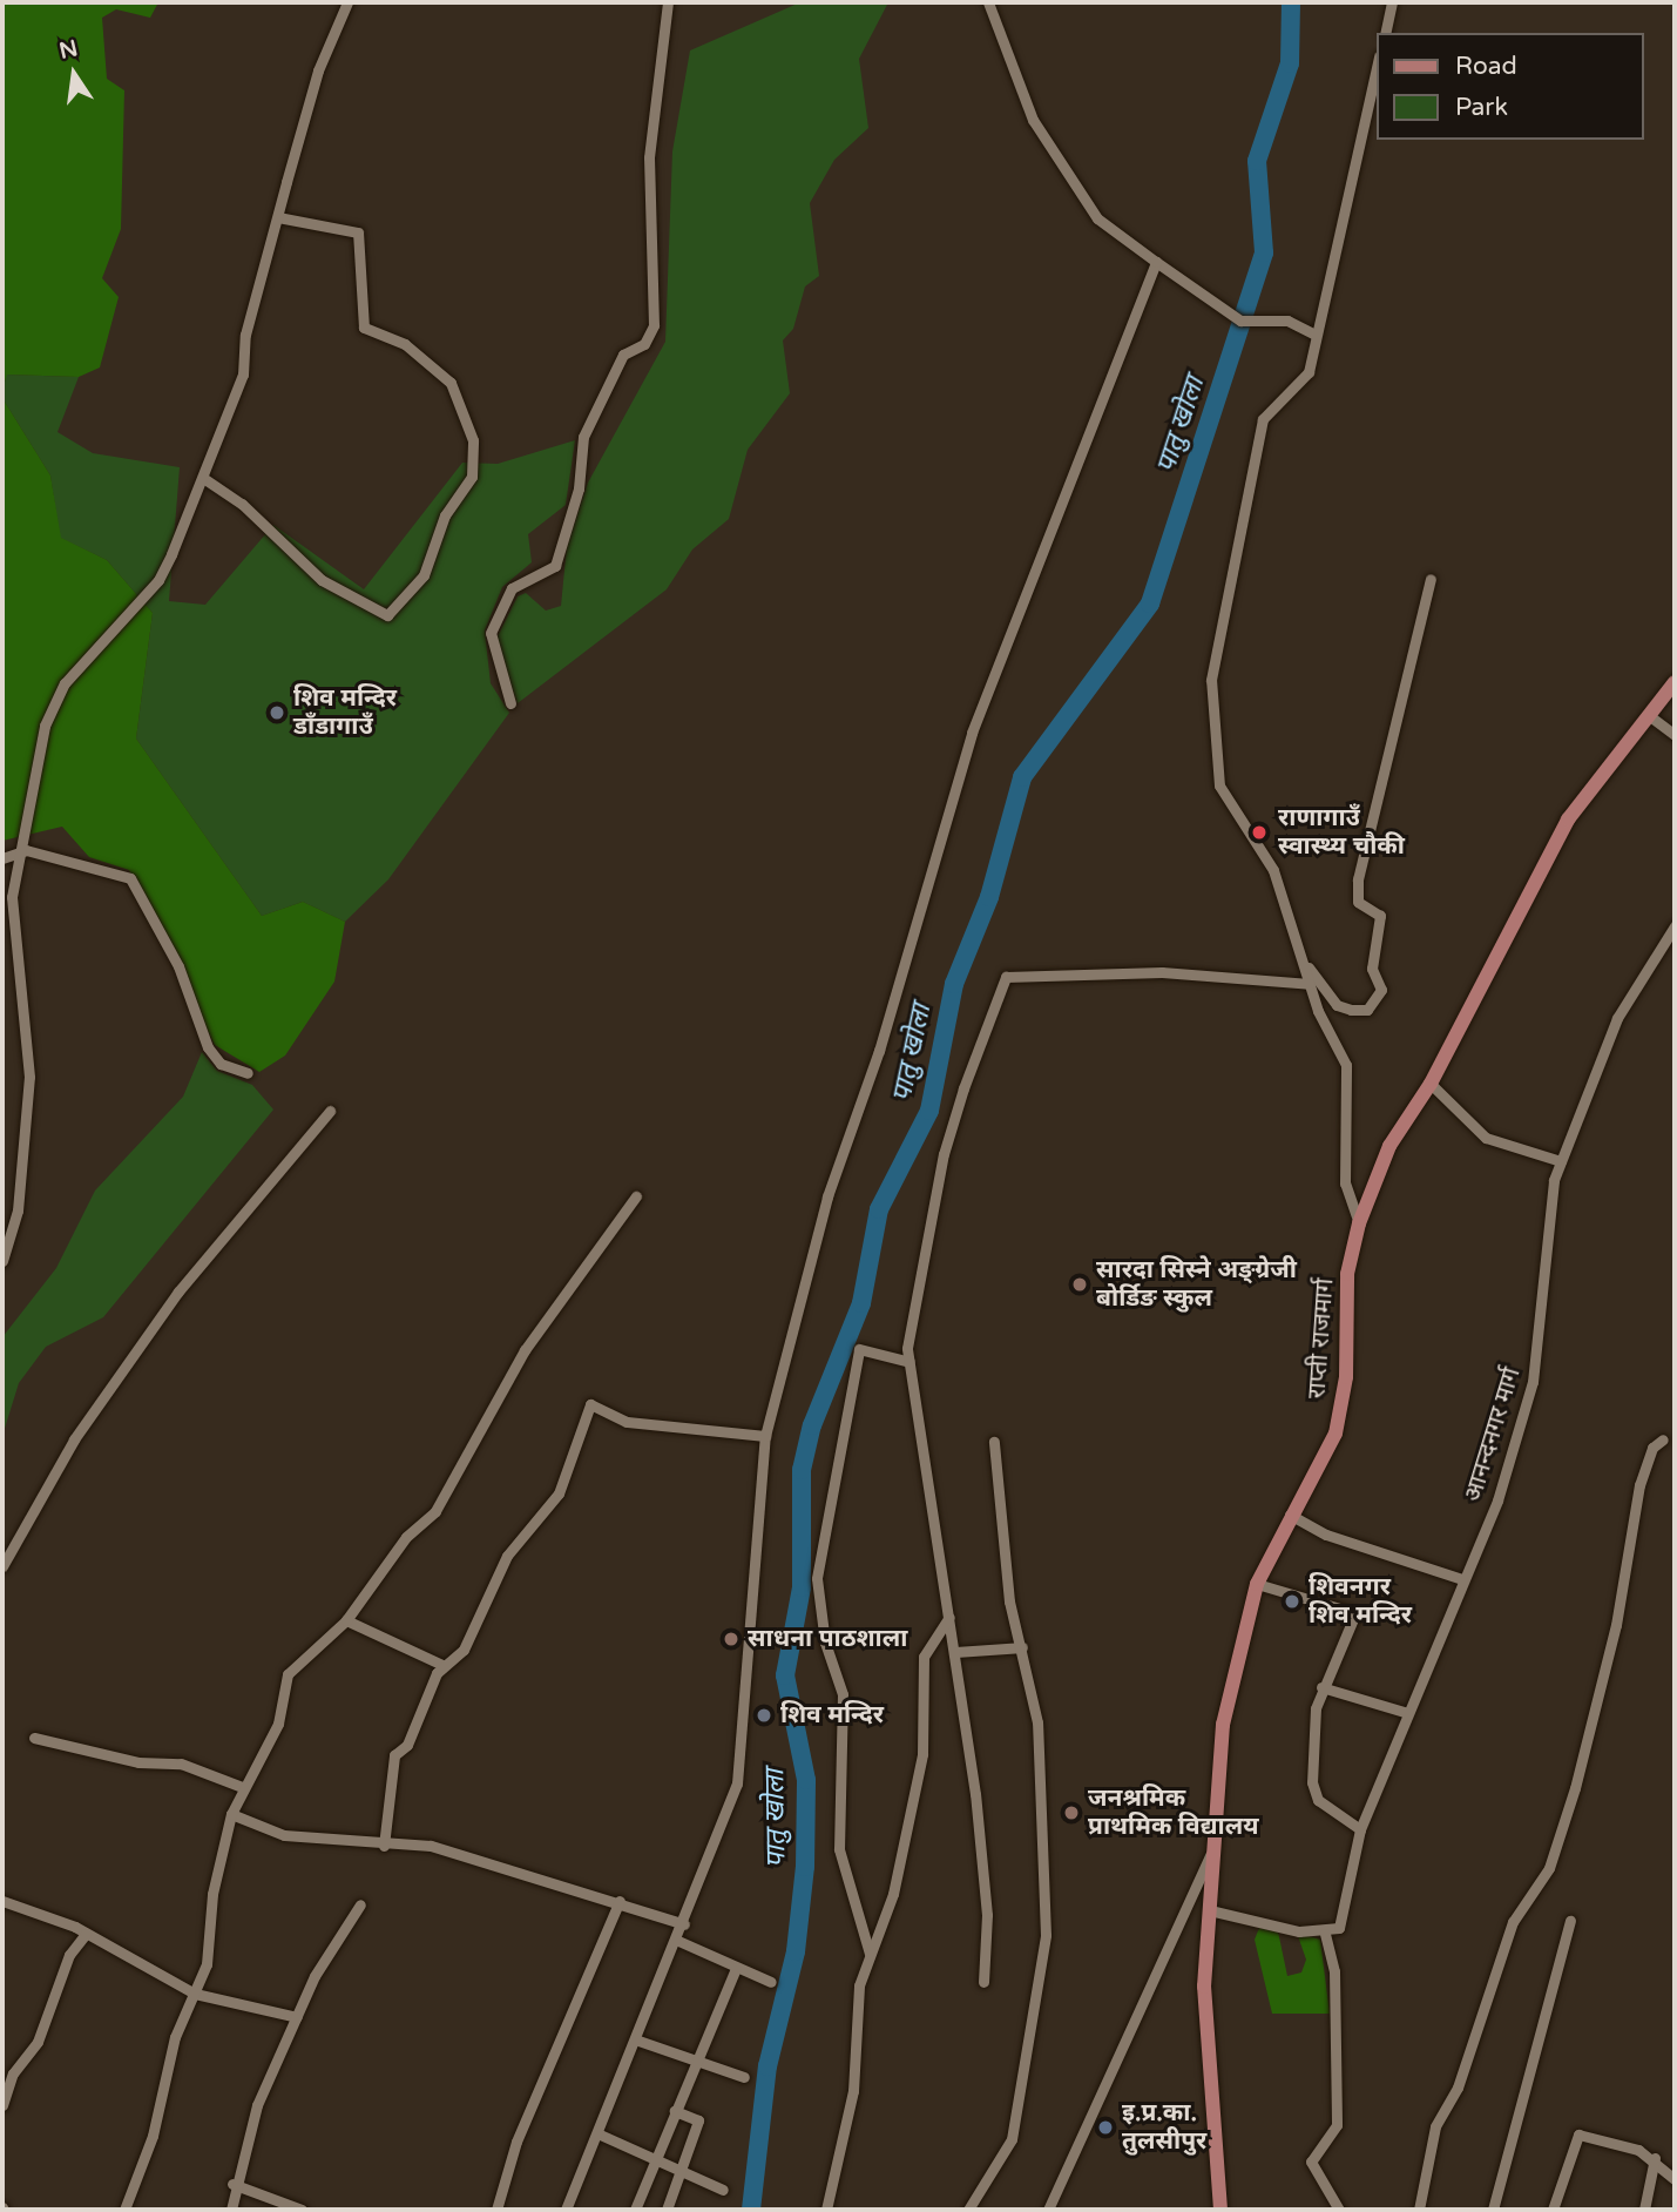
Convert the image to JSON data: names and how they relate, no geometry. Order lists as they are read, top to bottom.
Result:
{
  "streets": {
    "main road": ["राप्ती राजमार्ग"],
    "street": ["आनन्दनगर मार्ग"]
  },
  "water": ["पातु खोला"],
  "places": [
    "शिव मन्दिर डाँडागाउँ",
    "राणागाउँ स्वास्थ्य चौकी",
    "सारदा सिस्ने अङ्ग्रेजी बोर्डिङ स्कुल",
    "शिवनगर शिव मन्दिर",
    "साधना पाठशाला",
    "शिव मन्दिर",
    "जनश्रमिक प्राथमिक विद्यालय",
    "इ.प्र.का. तुलसीपुर"
  ],
  "legend": ["Road", "Park"],
  "north": "top"
}
